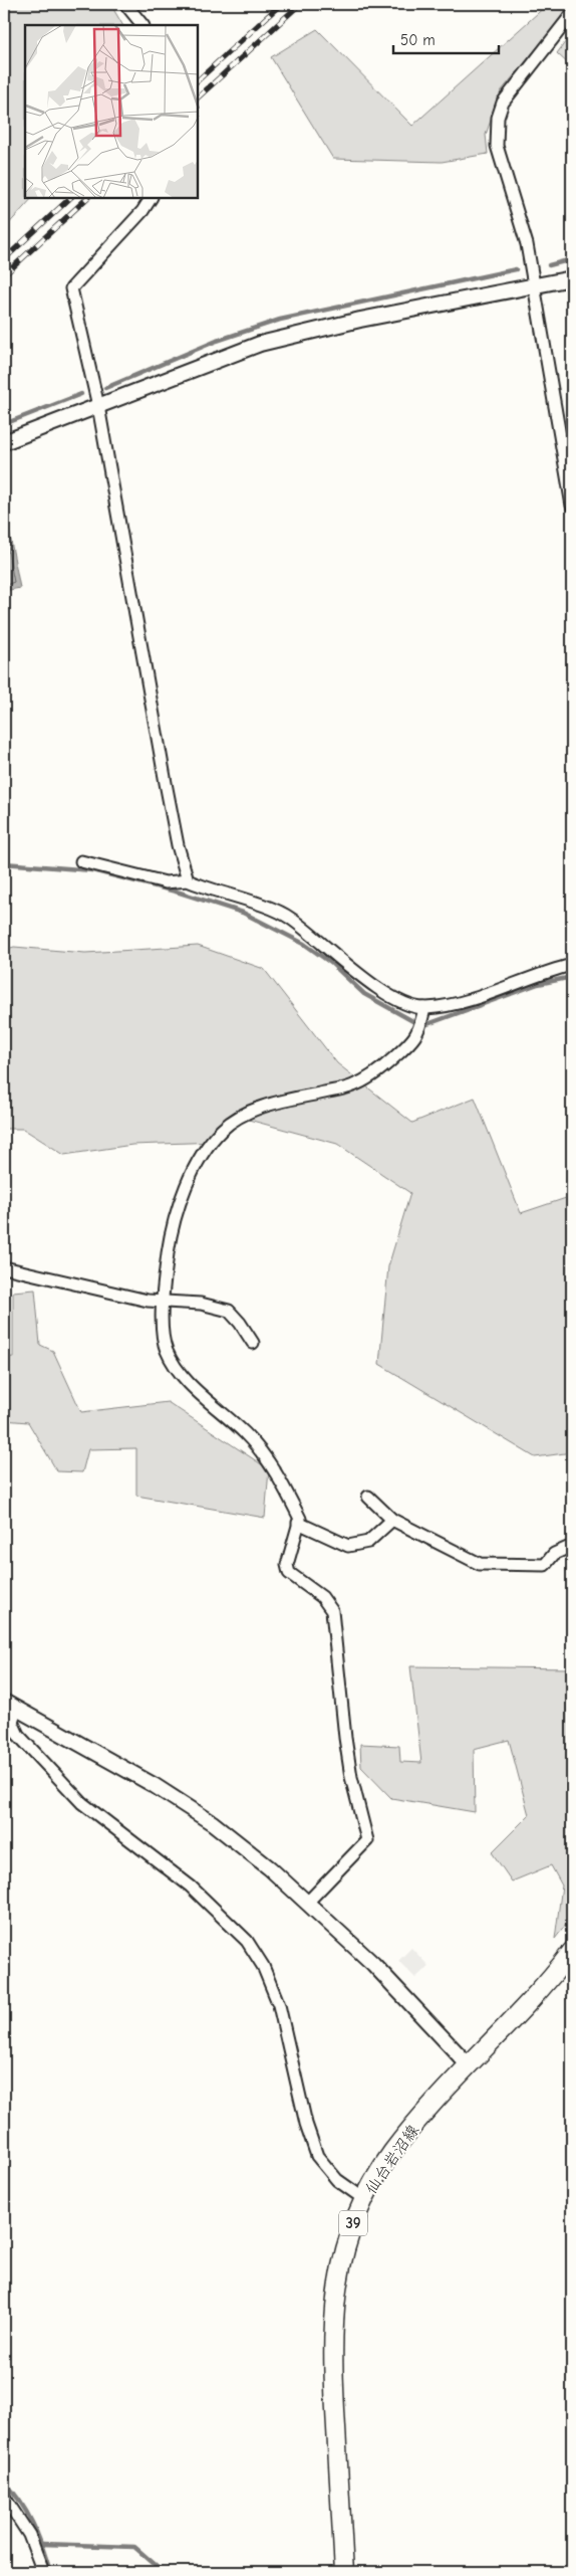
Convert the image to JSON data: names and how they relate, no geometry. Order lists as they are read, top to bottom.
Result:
{
  "streets": {
    "main road": ["仙台岩沼線", "39"]
  },
  "scale_bar": "50 m"
}
